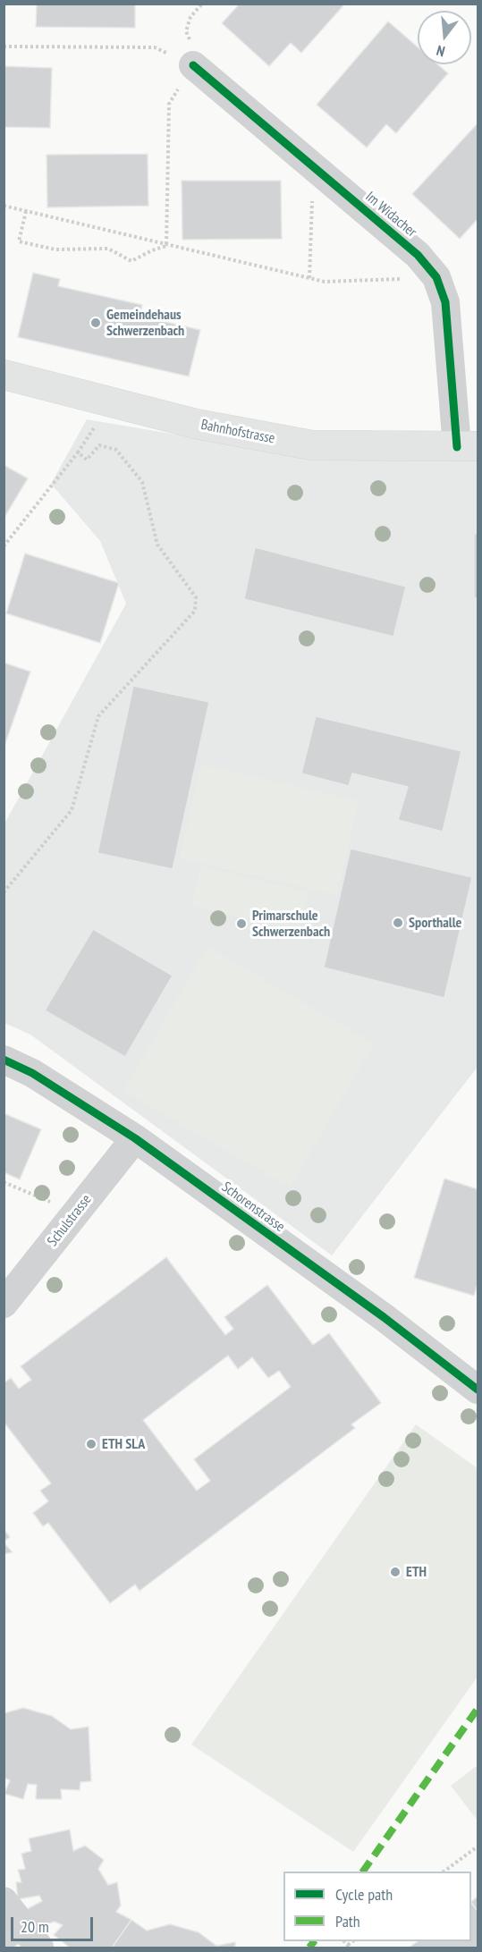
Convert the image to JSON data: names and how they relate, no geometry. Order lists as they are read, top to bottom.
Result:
{
  "streets": {
    "main road": ["Bahnhofstrasse"],
    "street": ["Im Widacher", "Schorenstrasse", "Schulstrasse"]
  },
  "crossings": [
    ["Im Widacher", "Bahnhofstrasse"],
    ["Schorenstrasse", "Schulstrasse"]
  ],
  "places": [
    "Gemeindehaus Schwerzenbach",
    "Sporthalle",
    "Primarschule Schwerzenbach",
    "ETH SLA",
    "ETH"
  ],
  "legend": ["Cycle path", "Path"],
  "scale_bar": "20 m",
  "north": "bottom"
}
